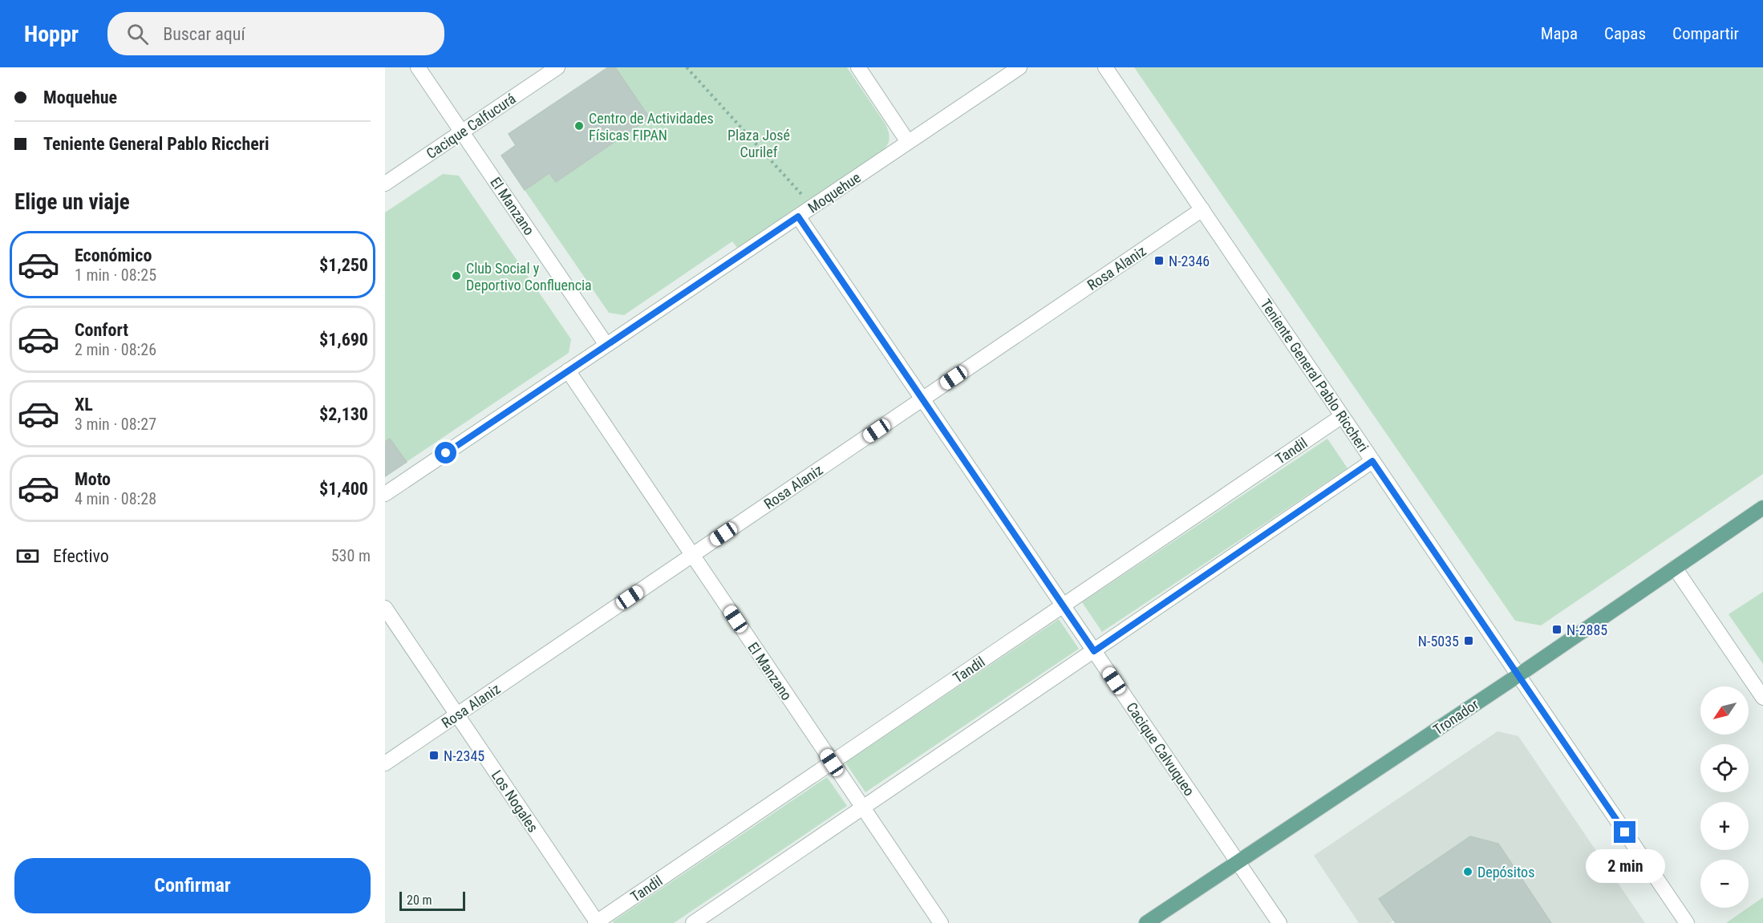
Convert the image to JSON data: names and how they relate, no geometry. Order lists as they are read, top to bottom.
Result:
{
  "streets": {
    "main road": ["Tronador"],
    "street": [
      "Cacique Calfucurá",
      "Moquehue",
      "El Manzano",
      "Rosa Alaniz",
      "Teniente General Pablo Riccheri",
      "Tandil",
      "Cacique Calvuqueo",
      "Los Nogales"
    ]
  },
  "crossings": [
    ["Cacique Calfucurá", "El Manzano"],
    ["Moquehue", "El Manzano"],
    ["Moquehue", "Cacique Calvuqueo"],
    ["El Manzano", "Rosa Alaniz"],
    ["El Manzano", "Tandil"],
    ["Rosa Alaniz", "Teniente General Pablo Riccheri"],
    ["Rosa Alaniz", "Cacique Calvuqueo"],
    ["Rosa Alaniz", "Los Nogales"],
    ["Teniente General Pablo Riccheri", "Tandil"],
    ["Teniente General Pablo Riccheri", "Tronador"],
    ["Tandil", "Cacique Calvuqueo"],
    ["Tandil", "Los Nogales"],
    ["Tronador", "Cacique Calvuqueo"]
  ],
  "parks": ["Plaza José Curilef"],
  "places": {
    "other": ["Centro de Actividades Físicas FIPAN", "Club Social y Deportivo Confluencia", "Depósitos"],
    "transit": [
      "N-2346",
      "N-2885",
      "N-5035",
      "N-2345"
    ]
  },
  "scale_bar": "20 m",
  "north": "bottom left",
  "page": {
    "header": "Hoppr",
    "search": "Buscar aquí",
    "nav": ["Mapa", "Capas", "Compartir"],
    "banner": ["Moquehue", "Teniente General Pablo Riccheri"],
    "heading": "Elige un viaje",
    "list": [
      {
        "name": "Económico",
        "note": "1 min · 08:25",
        "value": "$1,250"
      },
      {
        "name": "Confort",
        "note": "2 min · 08:26",
        "value": "$1,690"
      },
      {
        "name": "XL",
        "note": "3 min · 08:27",
        "value": "$2,130"
      },
      {
        "name": "Moto",
        "note": "4 min · 08:28",
        "value": "$1,400"
      }
    ],
    "pay": ["Efectivo", "530 m"],
    "map_buttons": ["+", "−"],
    "buttons": "Confirmar",
    "bubble": "2 min",
    "scale": "20 m"
  }
}
